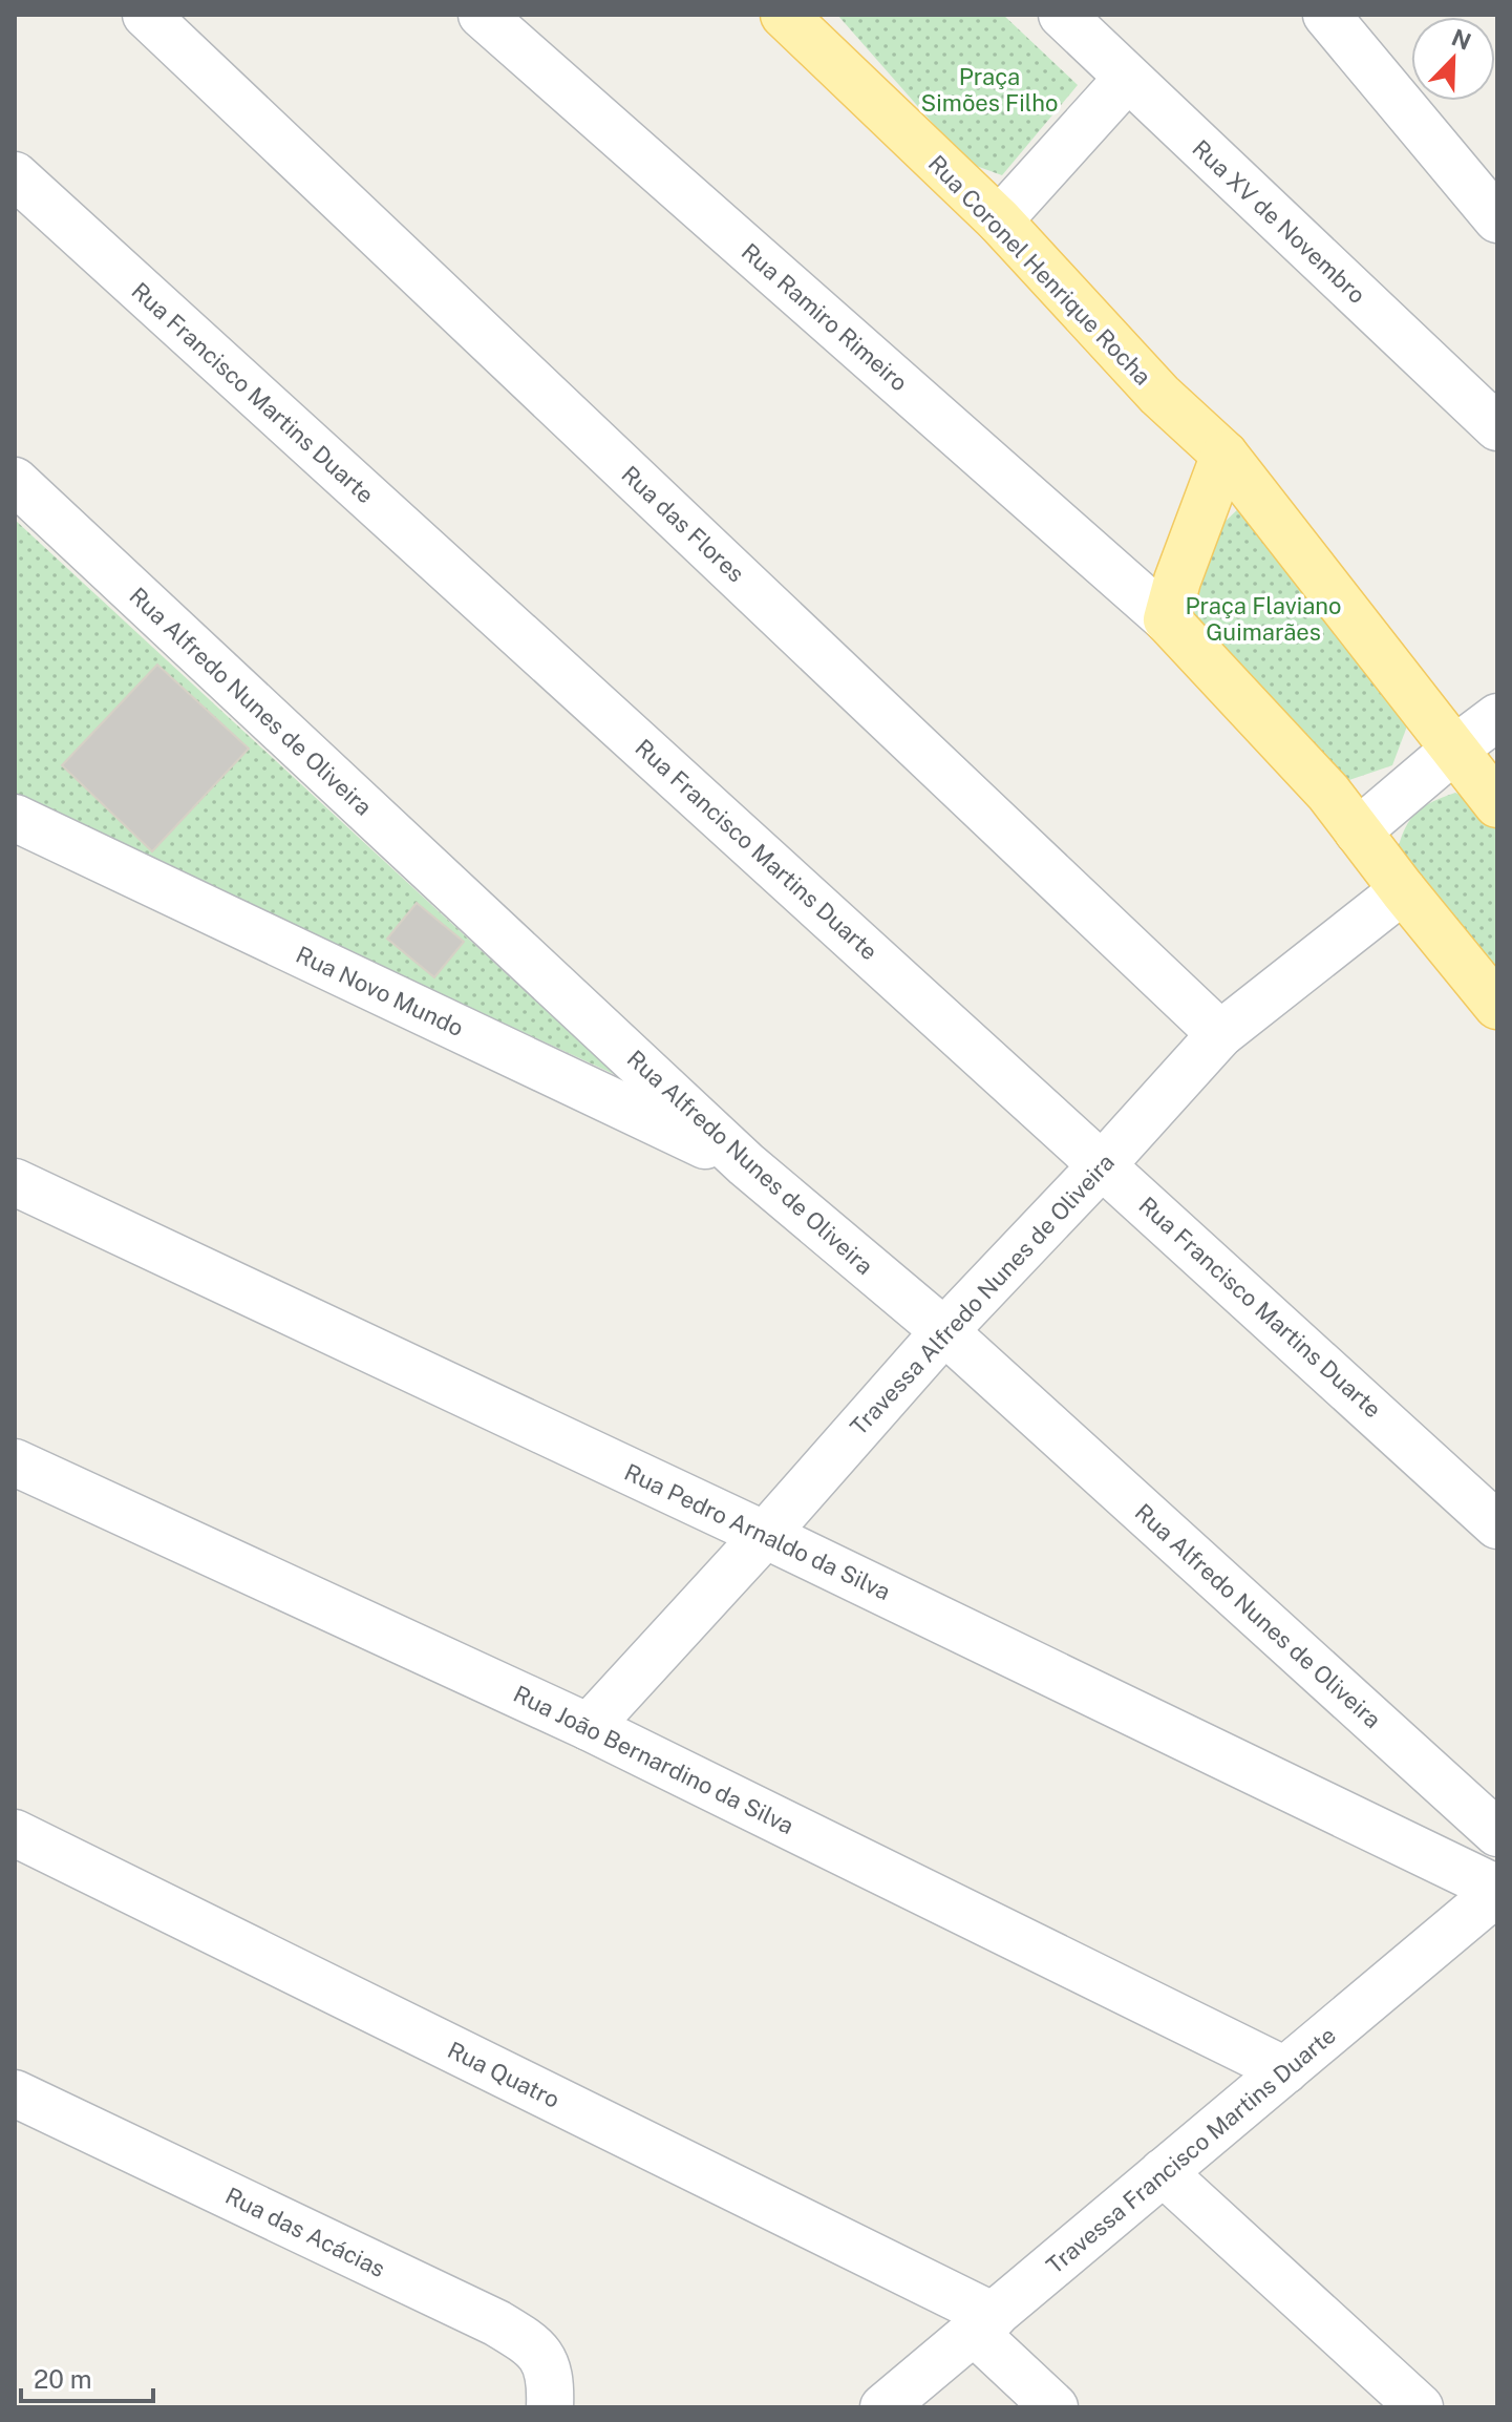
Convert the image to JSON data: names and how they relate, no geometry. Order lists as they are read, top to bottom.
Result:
{
  "streets": {
    "main road": ["Rua Coronel Henrique Rocha"],
    "street": [
      "Rua XV de Novembro",
      "Rua Ramiro Rimeiro",
      "Rua Francisco Martins Duarte",
      "Rua das Flores",
      "Rua Alfredo Nunes de Oliveira",
      "Rua Novo Mundo",
      "Travessa Alfredo Nunes de Oliveira",
      "Rua Pedro Arnaldo da Silva",
      "Rua João Bernardino da Silva",
      "Rua Quatro",
      "Travessa Francisco Martins Duarte",
      "Rua das Acácias"
    ]
  },
  "crossings": [
    ["Rua Francisco Martins Duarte", "Travessa Alfredo Nunes de Oliveira"],
    ["Rua das Flores", "Travessa Alfredo Nunes de Oliveira"],
    ["Rua Alfredo Nunes de Oliveira", "Rua Novo Mundo"],
    ["Rua Alfredo Nunes de Oliveira", "Travessa Alfredo Nunes de Oliveira"],
    ["Travessa Alfredo Nunes de Oliveira", "Rua Pedro Arnaldo da Silva"],
    ["Travessa Alfredo Nunes de Oliveira", "Rua João Bernardino da Silva"],
    ["Rua Pedro Arnaldo da Silva", "Travessa Francisco Martins Duarte"],
    ["Rua João Bernardino da Silva", "Travessa Francisco Martins Duarte"],
    ["Rua Quatro", "Travessa Francisco Martins Duarte"]
  ],
  "parks": ["Praça Simões Filho", "Praça Flaviano Guimarães"],
  "scale_bar": "20 m",
  "north": "top right"
}
